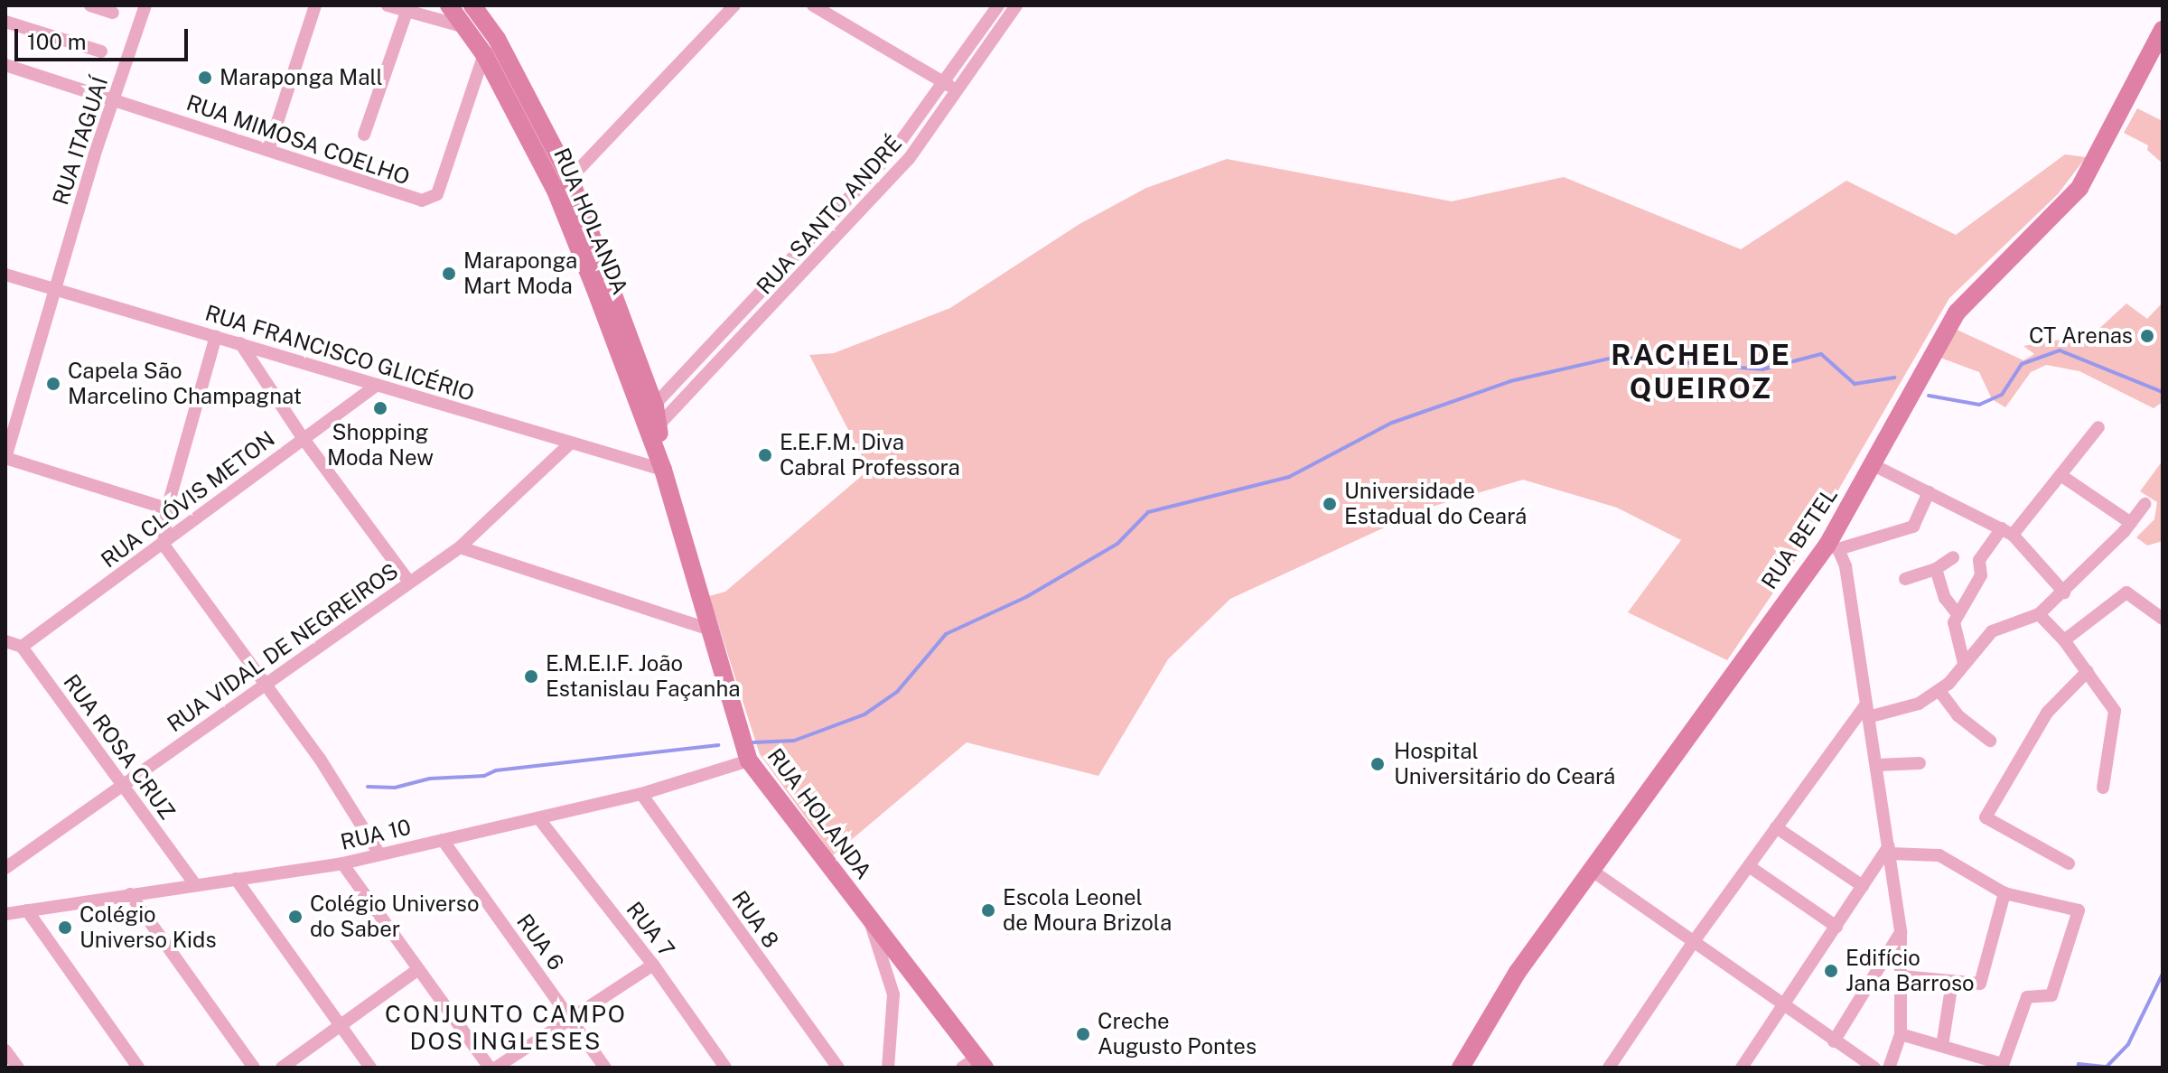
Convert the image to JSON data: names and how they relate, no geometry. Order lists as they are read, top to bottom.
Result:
{
  "streets": {
    "street": [
      "RUA MIMOSA COELHO",
      "RUA ITAGUAÍ",
      "RUA SANTO ANDRÉ",
      "RUA HOLANDA",
      "RUA FRANCISCO GLICÉRIO",
      "RUA CLÓVIS METON",
      "RUA BETEL",
      "RUA VIDAL DE NEGREIROS",
      "RUA ROSA CRUZ",
      "RUA 10",
      "RUA 8",
      "RUA 7",
      "RUA 6"
    ]
  },
  "crossings": [
    ["RUA MIMOSA COELHO", "RUA ITAGUAÍ"],
    ["RUA MIMOSA COELHO", "RUA HOLANDA"],
    ["RUA ITAGUAÍ", "RUA FRANCISCO GLICÉRIO"],
    ["RUA SANTO ANDRÉ", "RUA HOLANDA"],
    ["RUA HOLANDA", "RUA FRANCISCO GLICÉRIO"],
    ["RUA HOLANDA", "RUA 10"],
    ["RUA FRANCISCO GLICÉRIO", "RUA CLÓVIS METON"],
    ["RUA FRANCISCO GLICÉRIO", "RUA VIDAL DE NEGREIROS"],
    ["RUA CLÓVIS METON", "RUA ROSA CRUZ"],
    ["RUA VIDAL DE NEGREIROS", "RUA ROSA CRUZ"],
    ["RUA ROSA CRUZ", "RUA 10"],
    ["RUA 10", "RUA 8"],
    ["RUA 10", "RUA 7"],
    ["RUA 10", "RUA 6"]
  ],
  "districts": ["RACHEL DE QUEIROZ", "CONJUNTO CAMPO DOS INGLESES"],
  "places": [
    "Maraponga Mall",
    "Maraponga Mart Moda",
    "CT Arenas",
    "Capela São Marcelino Champagnat",
    "Shopping Moda New",
    "E.E.F.M. Diva Cabral Professora",
    "Universidade Estadual do Ceará",
    "E.M.E.I.F. João Estanislau Façanha",
    "Hospital Universitário do Ceará",
    "Escola Leonel de Moura Brizola",
    "Colégio Universo do Saber",
    "Colégio Universo Kids",
    "Edifício Jana Barroso",
    "Creche Augusto Pontes"
  ],
  "scale_bar": "100 m"
}
